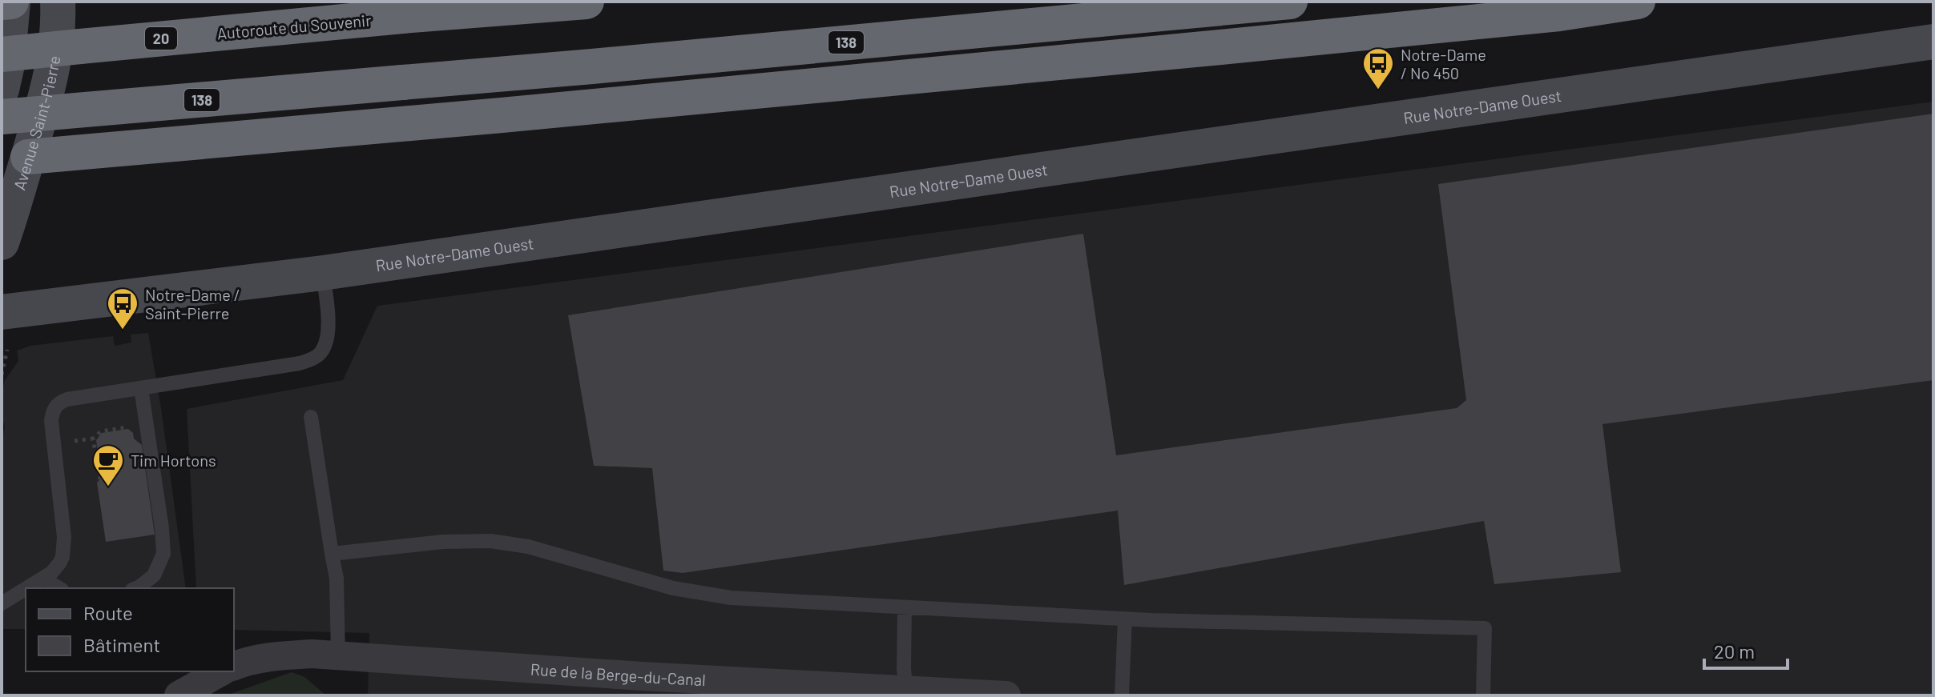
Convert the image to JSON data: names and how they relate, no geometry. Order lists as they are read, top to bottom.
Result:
{
  "streets": {
    "highway": ["Autoroute du Souvenir", "20", "138"],
    "main road": ["Rue Notre-Dame Ouest", "Avenue Saint-Pierre"],
    "street": ["Rue de la Berge-du-Canal"]
  },
  "places": {
    "bus stop": ["Notre-Dame / No 450", "Notre-Dame / Saint-Pierre"],
    "cafe": ["Tim Hortons"]
  },
  "legend": ["Route", "Bâtiment"],
  "scale_bar": "20 m"
}
